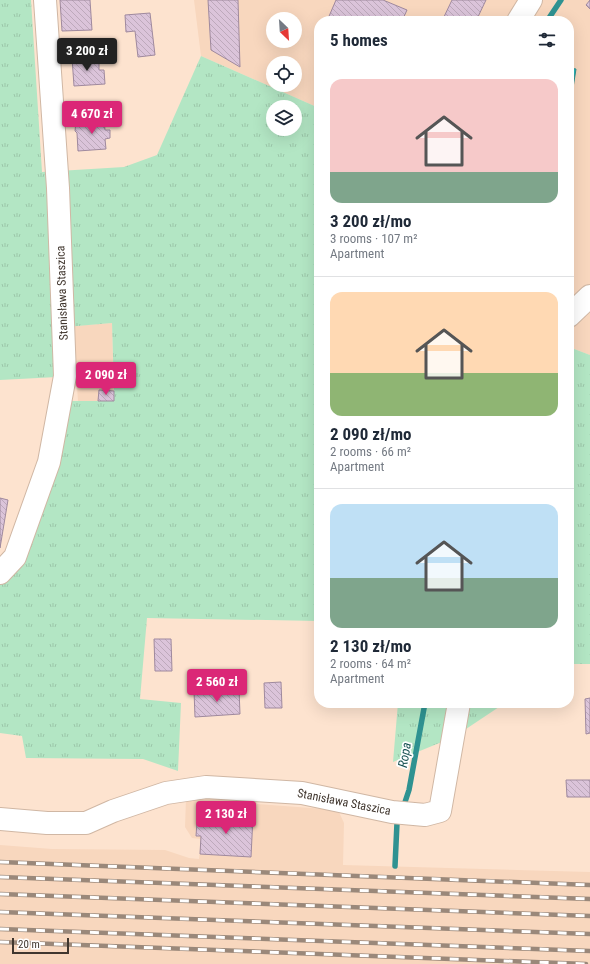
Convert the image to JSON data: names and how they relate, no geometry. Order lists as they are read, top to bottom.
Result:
{
  "streets": {
    "lane": ["Stanisława Staszica"]
  },
  "water": ["Ropa"],
  "scale_bar": "20 m",
  "north": "bottom right",
  "page": {
    "heading": "5 homes",
    "price": [
      "3 200 zł",
      "4 670 zł",
      "2 090 zł",
      "2 560 zł",
      "2 130 zł"
    ],
    "list": [
      {
        "name": "3 200 zł/mo",
        "note": "3 rooms · 107 m² · Apartment"
      },
      {
        "name": "2 090 zł/mo",
        "note": "2 rooms · 66 m² · Apartment"
      },
      {
        "name": "2 130 zł/mo",
        "note": "2 rooms · 64 m² · Apartment"
      }
    ],
    "scale": "20 m"
  }
}
